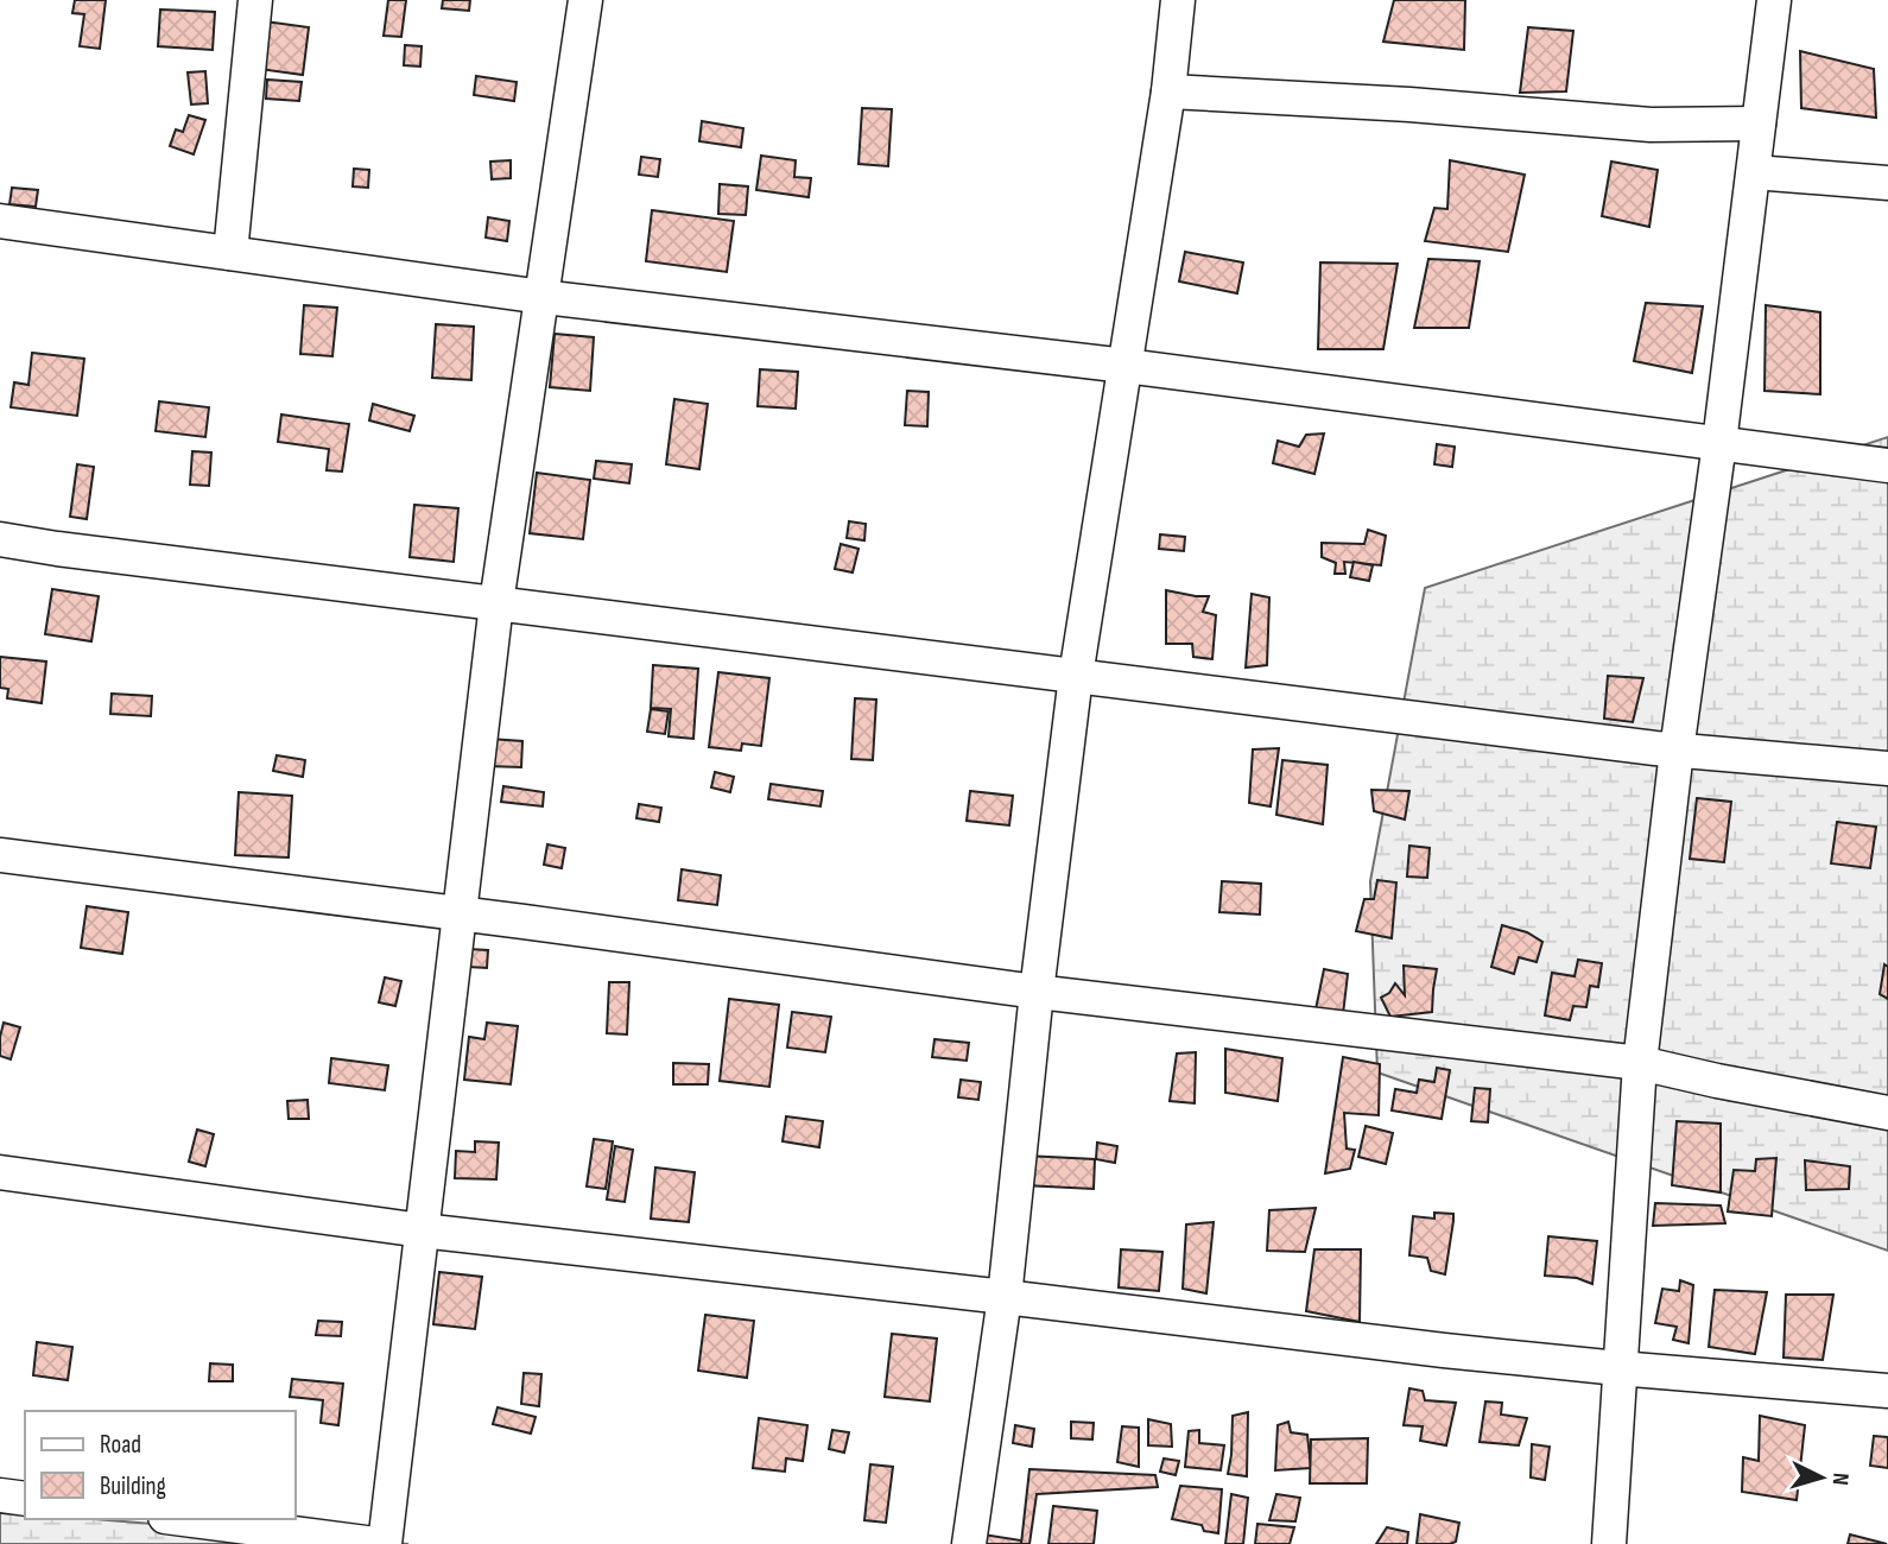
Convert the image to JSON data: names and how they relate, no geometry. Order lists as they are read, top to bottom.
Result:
{
  "legend": ["Road", "Building"],
  "north": "right"
}
